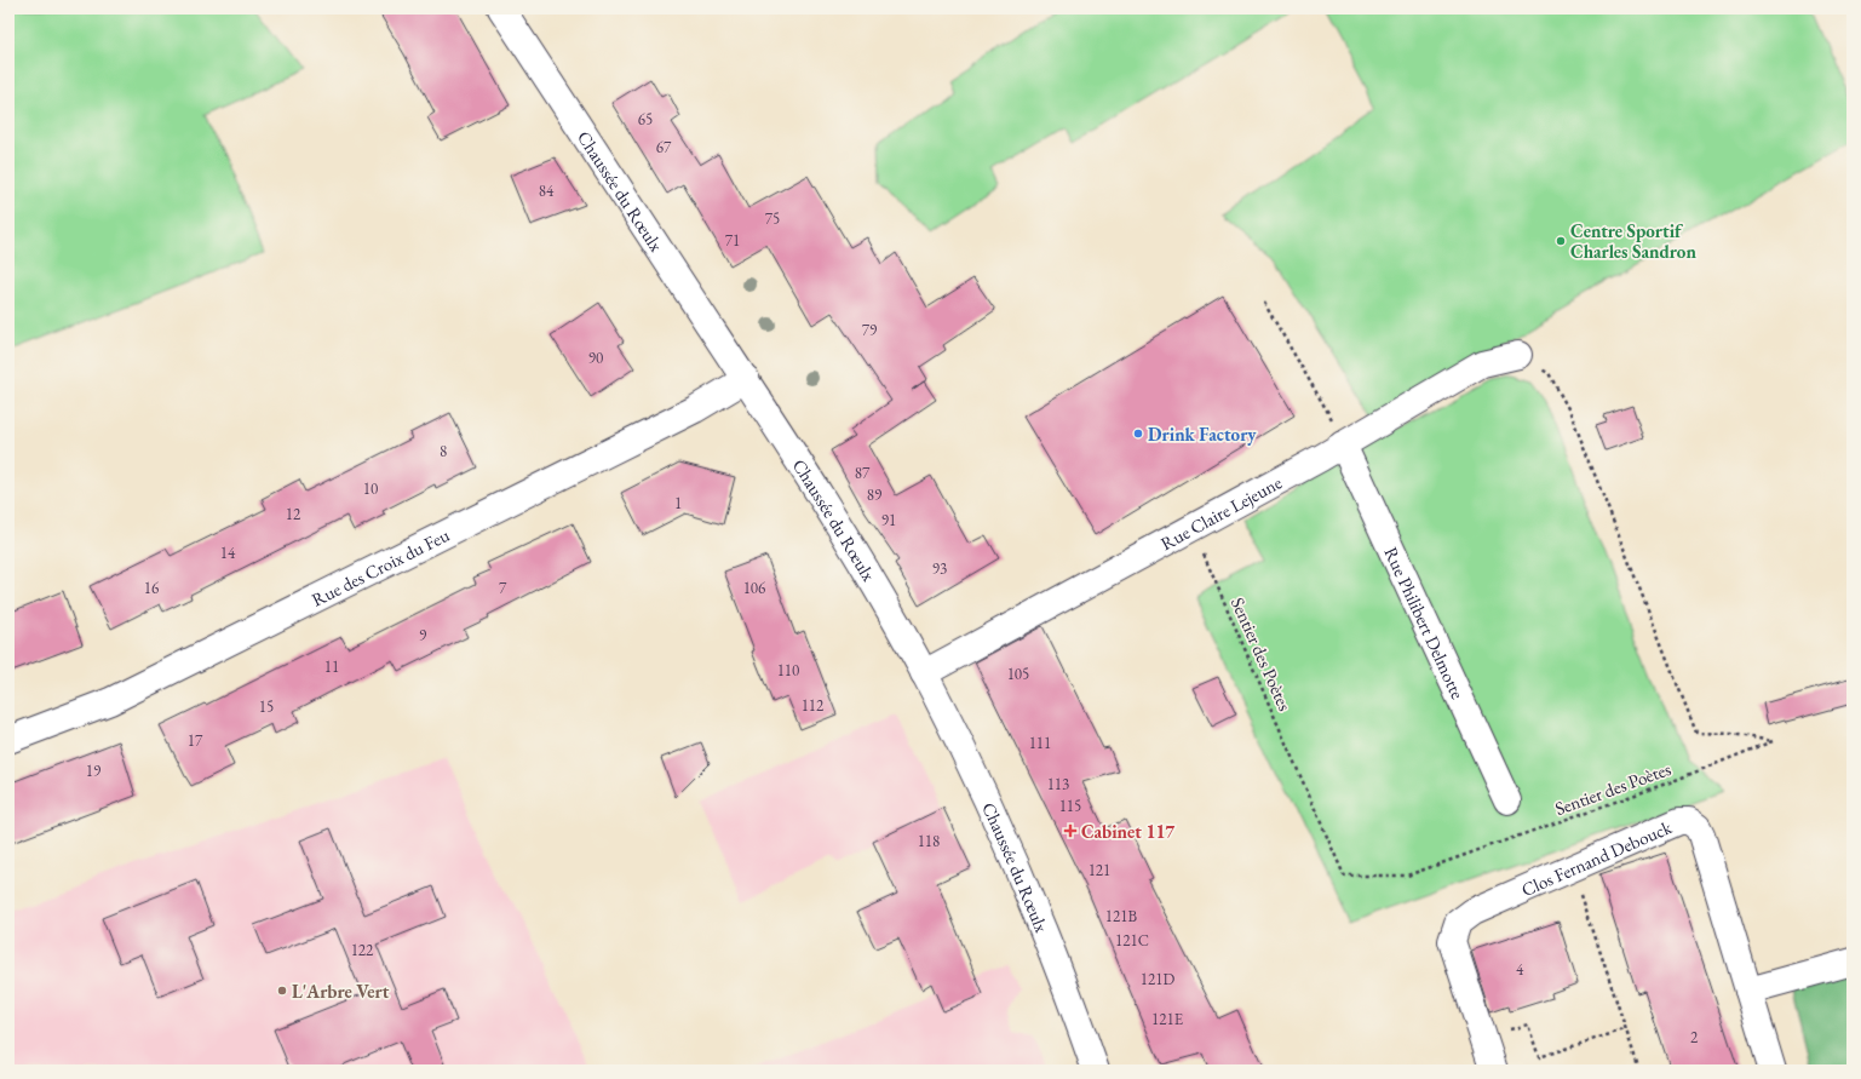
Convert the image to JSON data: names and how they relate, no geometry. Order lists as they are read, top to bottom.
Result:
{
  "streets": {
    "street": [
      "Chaussée du Rœulx",
      "Rue Claire Lejeune",
      "Rue des Croix du Feu",
      "Rue Philibert Delmotte",
      "Clos Fernand Debouck"
    ],
    "path": ["Sentier des Poètes"]
  },
  "crossings": [
    ["Chaussée du Rœulx", "Rue Claire Lejeune"],
    ["Chaussée du Rœulx", "Rue des Croix du Feu"],
    ["Rue Claire Lejeune", "Rue Philibert Delmotte"],
    ["Rue Claire Lejeune", "Sentier des Poètes"]
  ],
  "places": {
    "other": ["Centre Sportif Charles Sandron", "Drink Factory", "L'Arbre Vert"],
    "health": ["Cabinet 117"]
  },
  "house_numbers": [
    "65",
    "67",
    "84",
    "75",
    "71",
    "79",
    "90",
    "8",
    "87",
    "10",
    "89",
    "1",
    "12",
    "91",
    "14",
    "93",
    "16",
    "7",
    "106",
    "9",
    "11",
    "110",
    "105",
    "112",
    "15",
    "17",
    "111",
    "19",
    "113",
    "115",
    "118",
    "121",
    "121B",
    "121C",
    "122",
    "4",
    "121D",
    "121E",
    "2"
  ]
}
